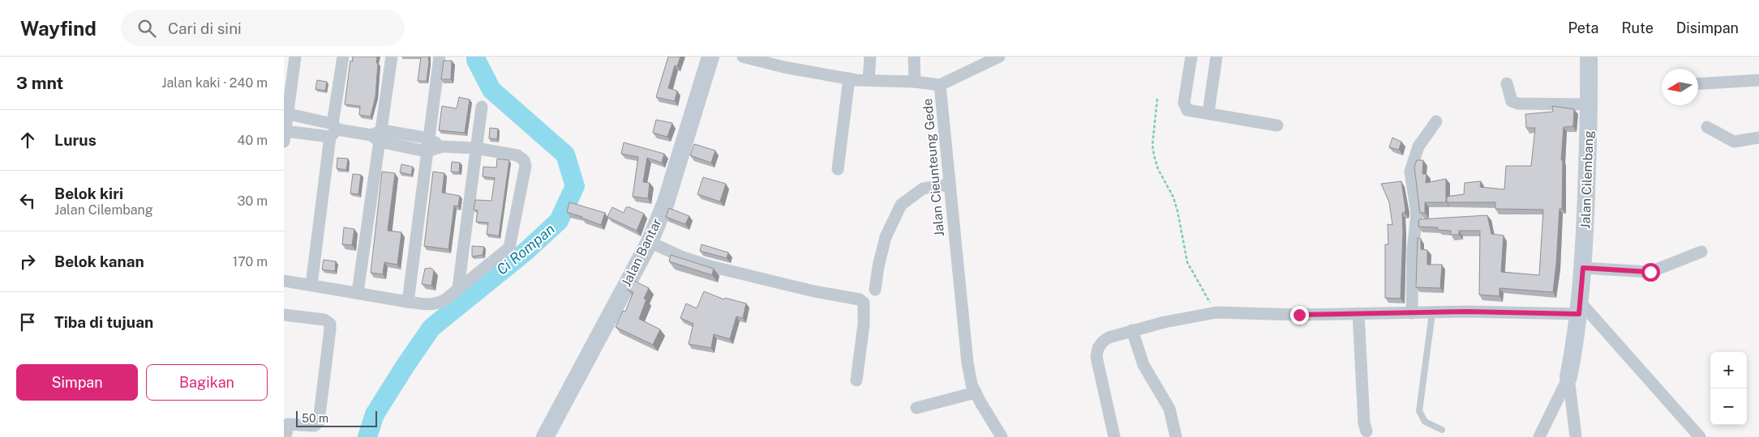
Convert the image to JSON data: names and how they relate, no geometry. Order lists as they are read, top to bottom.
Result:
{
  "streets": {
    "street": ["Jalan Cieunteung Gede", "Jalan Cilembang", "Jalan Bantar"]
  },
  "water": ["Ci Rompan"],
  "scale_bar": "50 m",
  "north": "left",
  "page": {
    "header": "Wayfind",
    "search": "Cari di sini",
    "nav": ["Peta", "Rute", "Disimpan"],
    "heading": ["3 mnt", "Jalan kaki · 240 m"],
    "list": [
      ["Lurus", "40 m"],
      ["Belok kiri", "Jalan Cilembang", "30 m"],
      ["Belok kanan", "170 m"],
      "Tiba di tujuan"
    ],
    "buttons": ["Simpan", "Bagikan"],
    "map_buttons": ["+", "−"],
    "scale": "50 m"
  }
}
